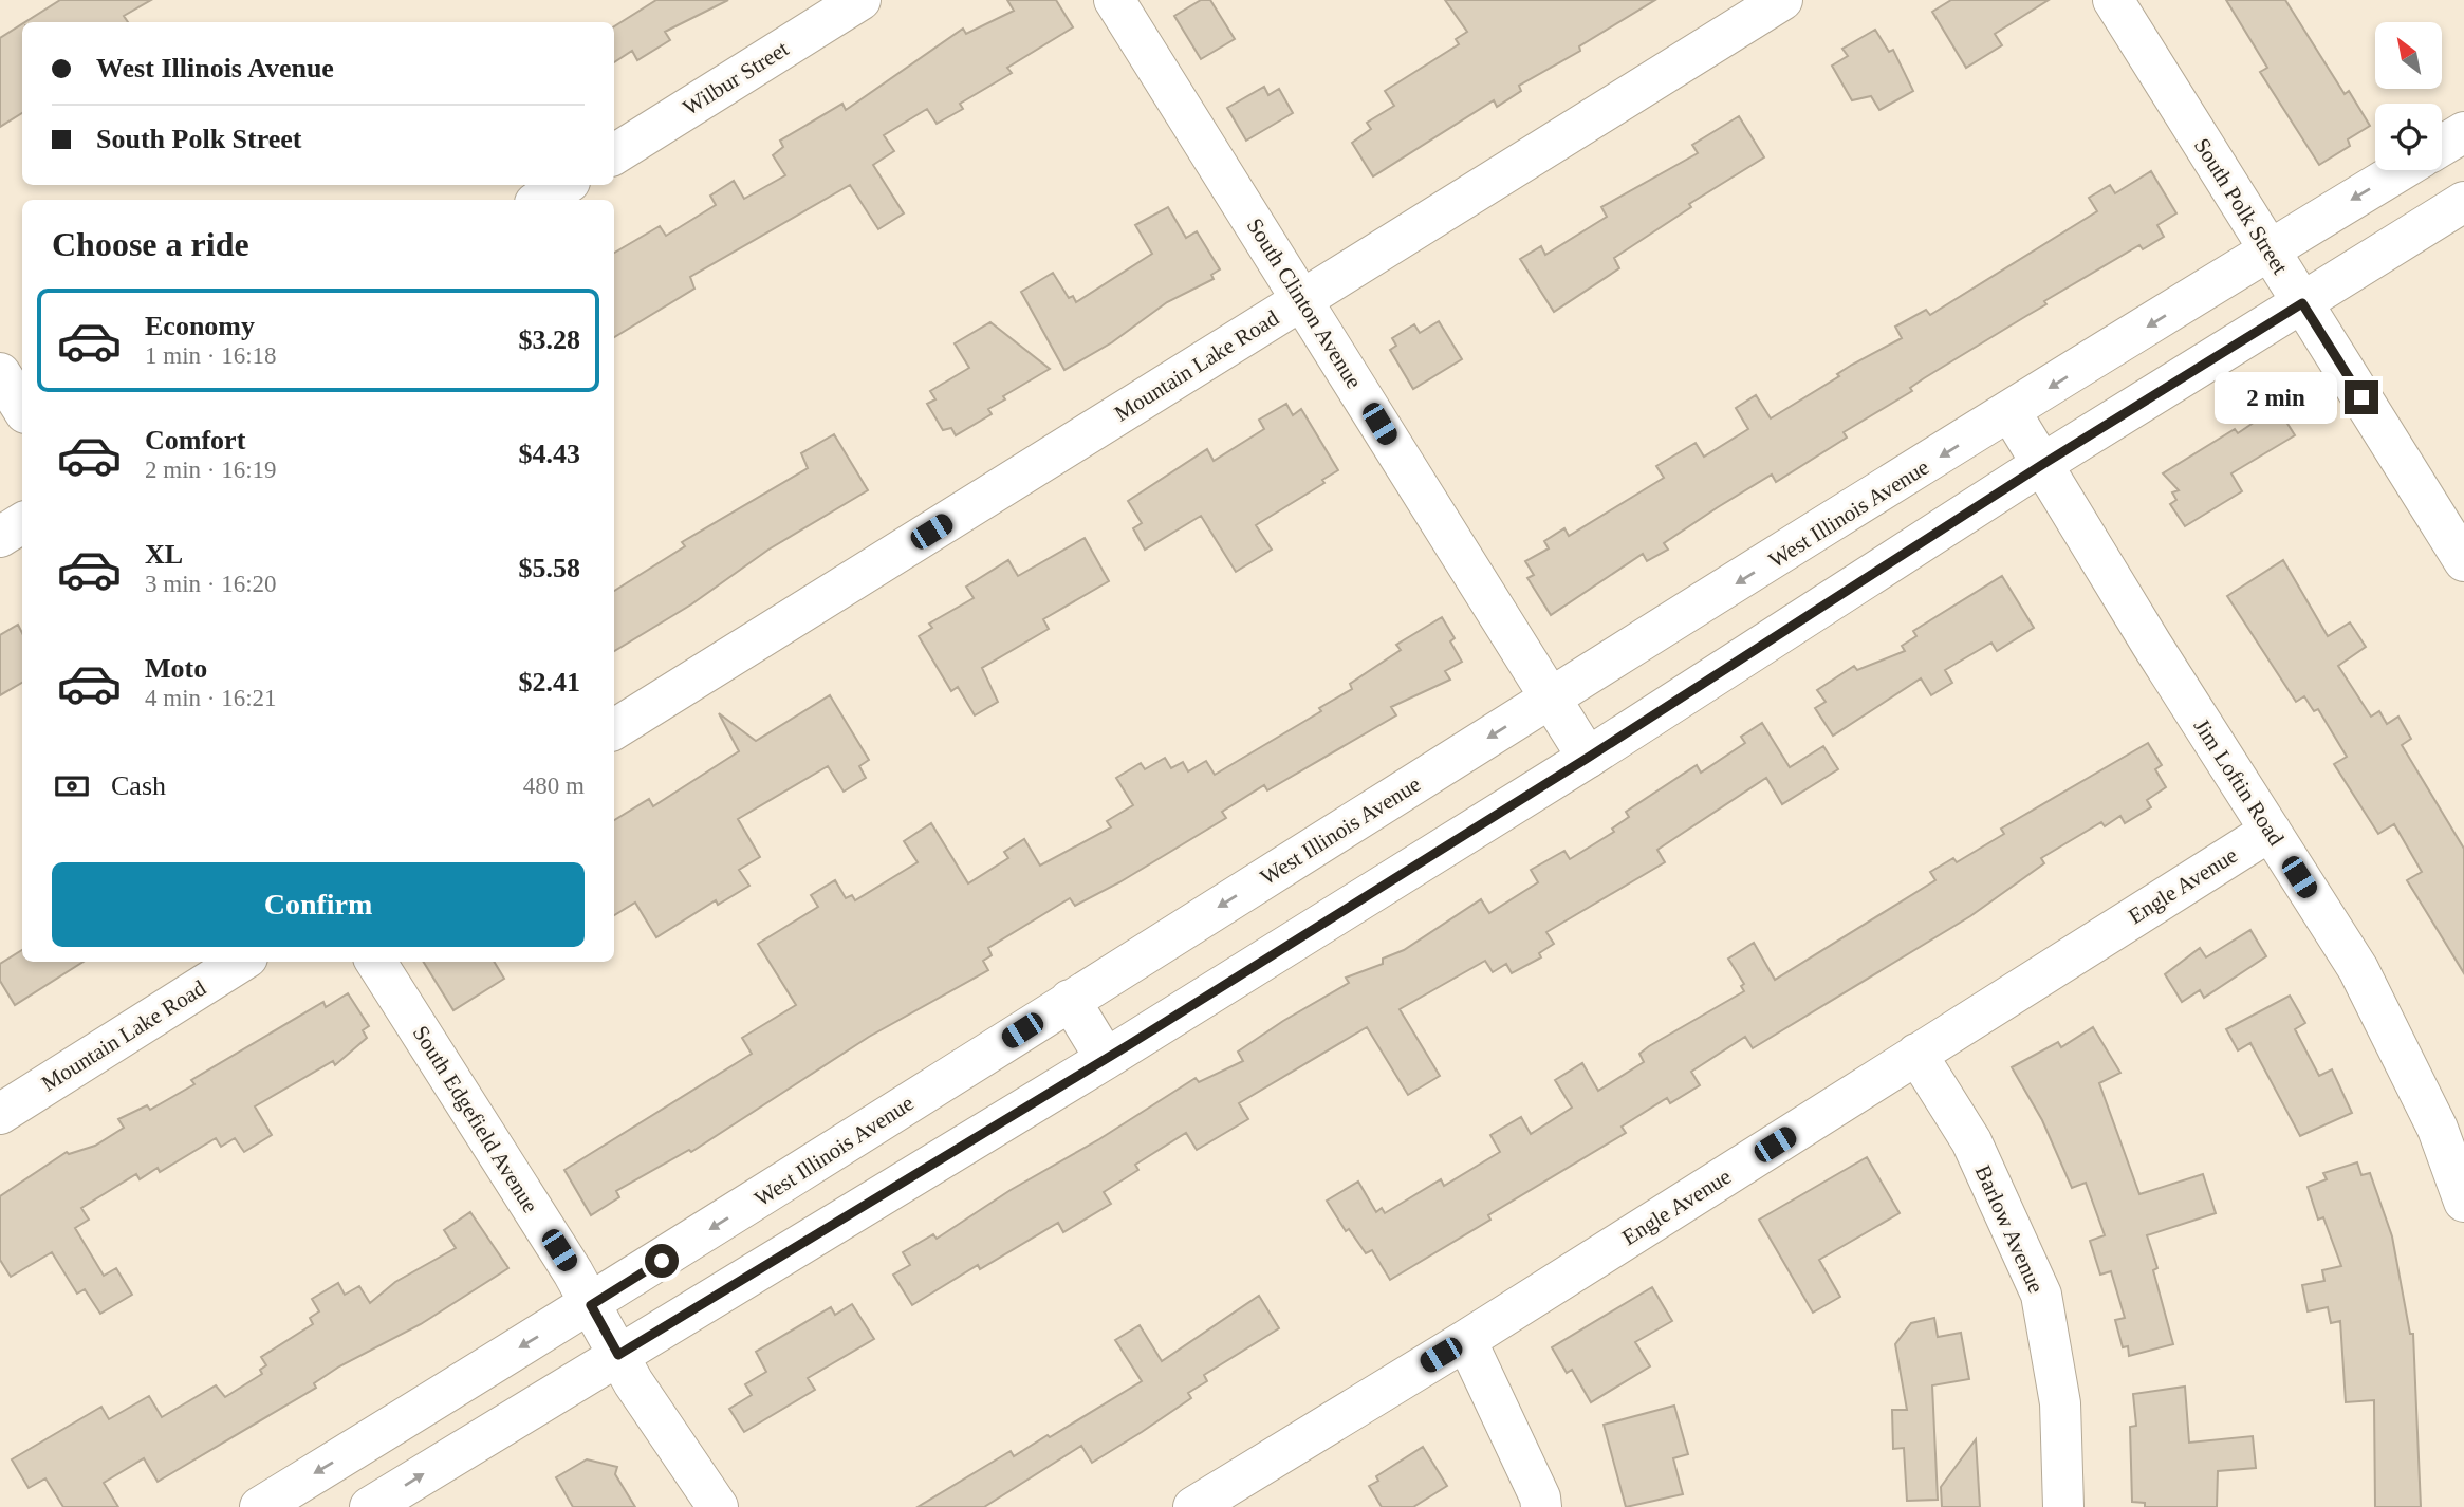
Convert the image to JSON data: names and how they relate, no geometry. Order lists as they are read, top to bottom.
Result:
{
  "streets": {
    "street": [
      "Wilbur Street",
      "South Polk Street",
      "South Clinton Avenue",
      "Mountain Lake Road",
      "West Illinois Avenue",
      "Jim Loftin Road",
      "Engle Avenue",
      "South Edgefield Avenue",
      "Barlow Avenue"
    ]
  },
  "crossings": [
    ["South Polk Street", "West Illinois Avenue"],
    ["South Clinton Avenue", "Mountain Lake Road"],
    ["South Clinton Avenue", "West Illinois Avenue"],
    ["West Illinois Avenue", "Jim Loftin Road"],
    ["West Illinois Avenue", "South Edgefield Avenue"],
    ["Jim Loftin Road", "Engle Avenue"],
    ["Engle Avenue", "Barlow Avenue"]
  ],
  "north": "top left",
  "page": {
    "banner": ["West Illinois Avenue", "South Polk Street"],
    "heading": "Choose a ride",
    "list": [
      {
        "name": "Economy",
        "note": "1 min · 16:18",
        "value": "$3.28"
      },
      {
        "name": "Comfort",
        "note": "2 min · 16:19",
        "value": "$4.43"
      },
      {
        "name": "XL",
        "note": "3 min · 16:20",
        "value": "$5.58"
      },
      {
        "name": "Moto",
        "note": "4 min · 16:21",
        "value": "$2.41"
      }
    ],
    "bubble": "2 min",
    "pay": ["Cash", "480 m"],
    "buttons": "Confirm"
  }
}
